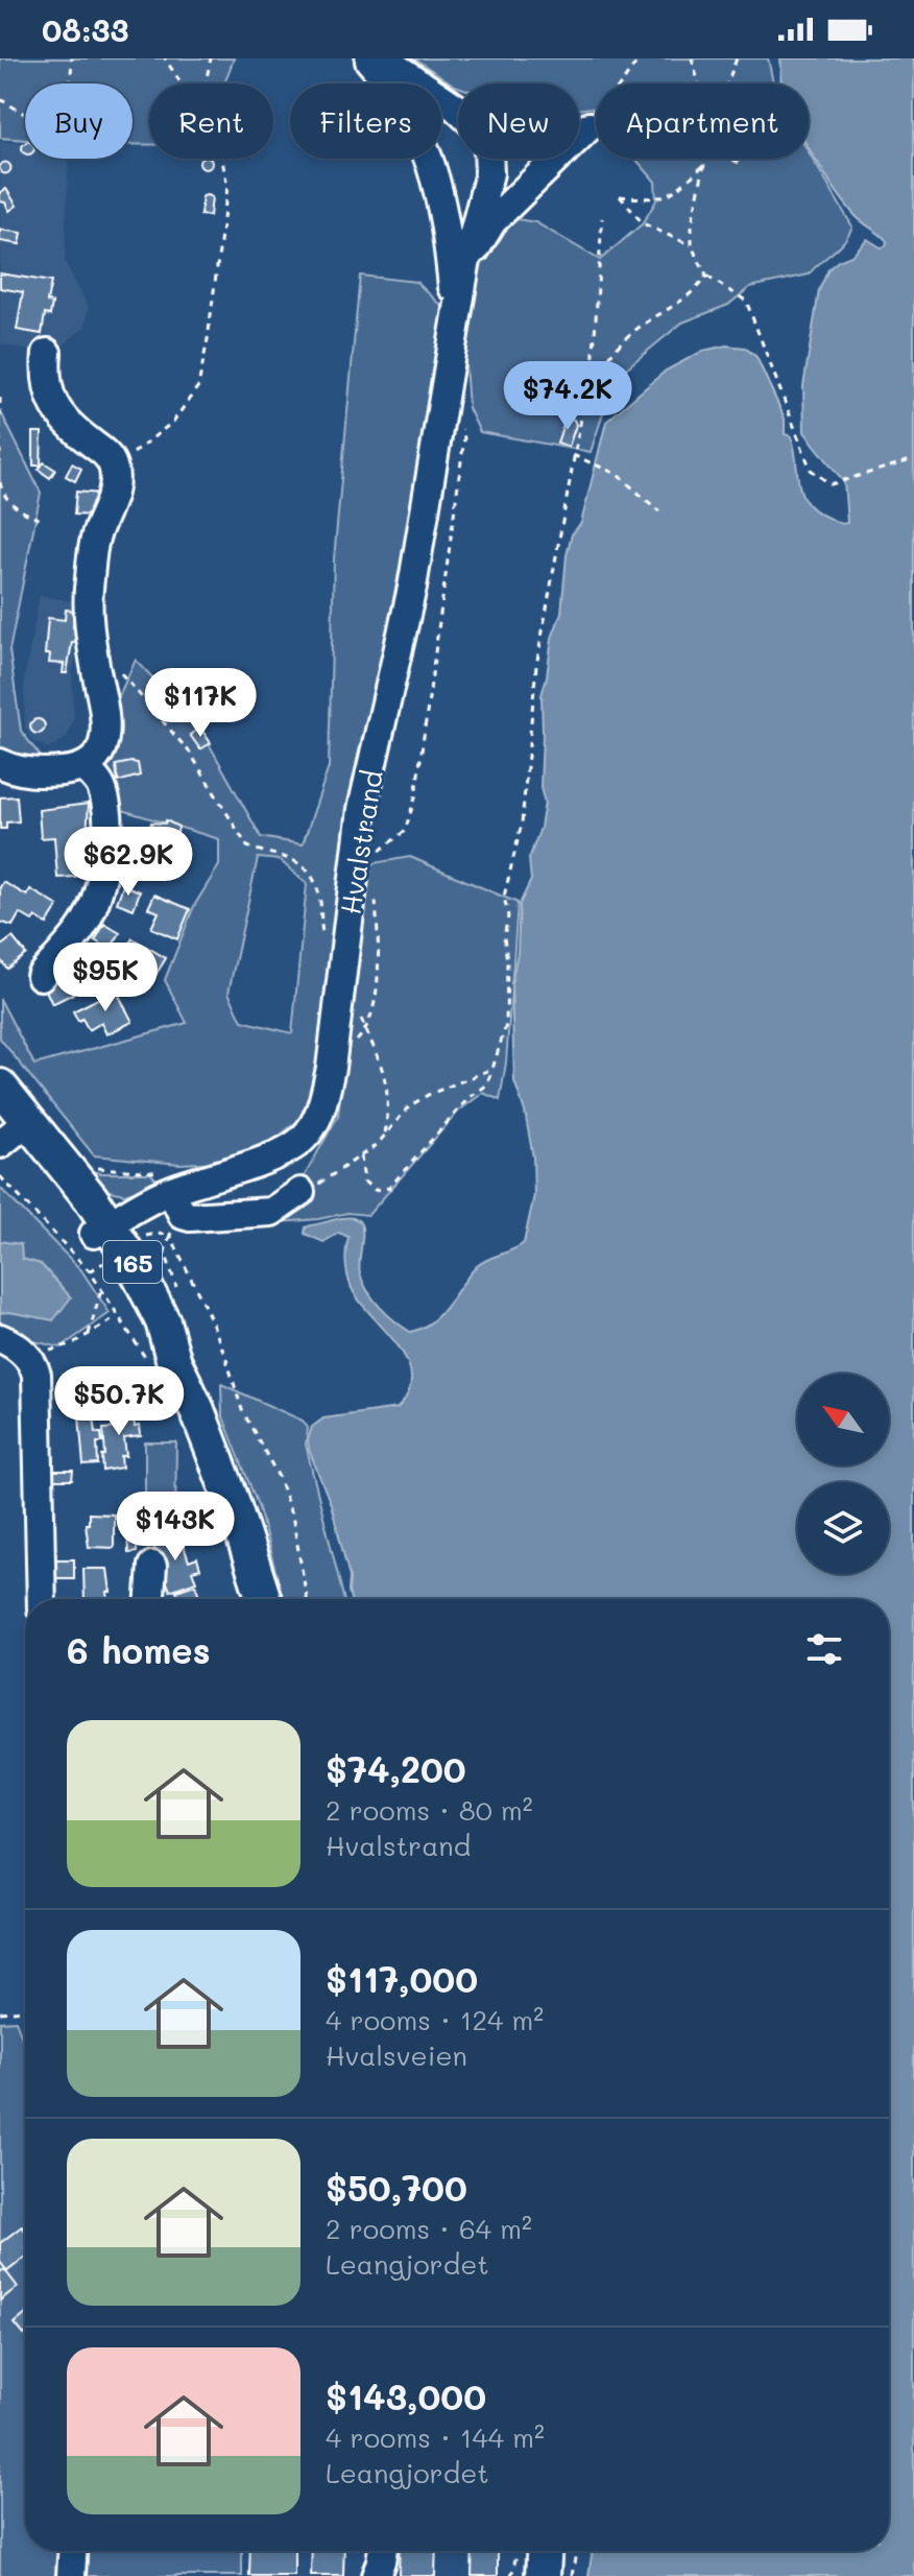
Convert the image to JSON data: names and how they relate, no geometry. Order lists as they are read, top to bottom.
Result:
{
  "streets": {
    "main road": ["165"],
    "street": ["Hvalstrand"]
  },
  "crossings": [
    ["Hvalstrand", "165"]
  ],
  "north": "top left",
  "page": {
    "status": "08:33",
    "chip": [
      "Buy",
      "Rent",
      "Filters",
      "New",
      "Apartment"
    ],
    "price": [
      "$74.2K",
      "$117K",
      "$62.9K",
      "$95K",
      "$50.7K",
      "$143K"
    ],
    "heading": "6 homes",
    "list": [
      {
        "name": "$74,200",
        "note": "2 rooms · 80 m² · Hvalstrand"
      },
      {
        "name": "$117,000",
        "note": "4 rooms · 124 m² · Hvalsveien"
      },
      {
        "name": "$50,700",
        "note": "2 rooms · 64 m² · Leangjordet"
      },
      {
        "name": "$143,000",
        "note": "4 rooms · 144 m² · Leangjordet"
      }
    ]
  }
}
